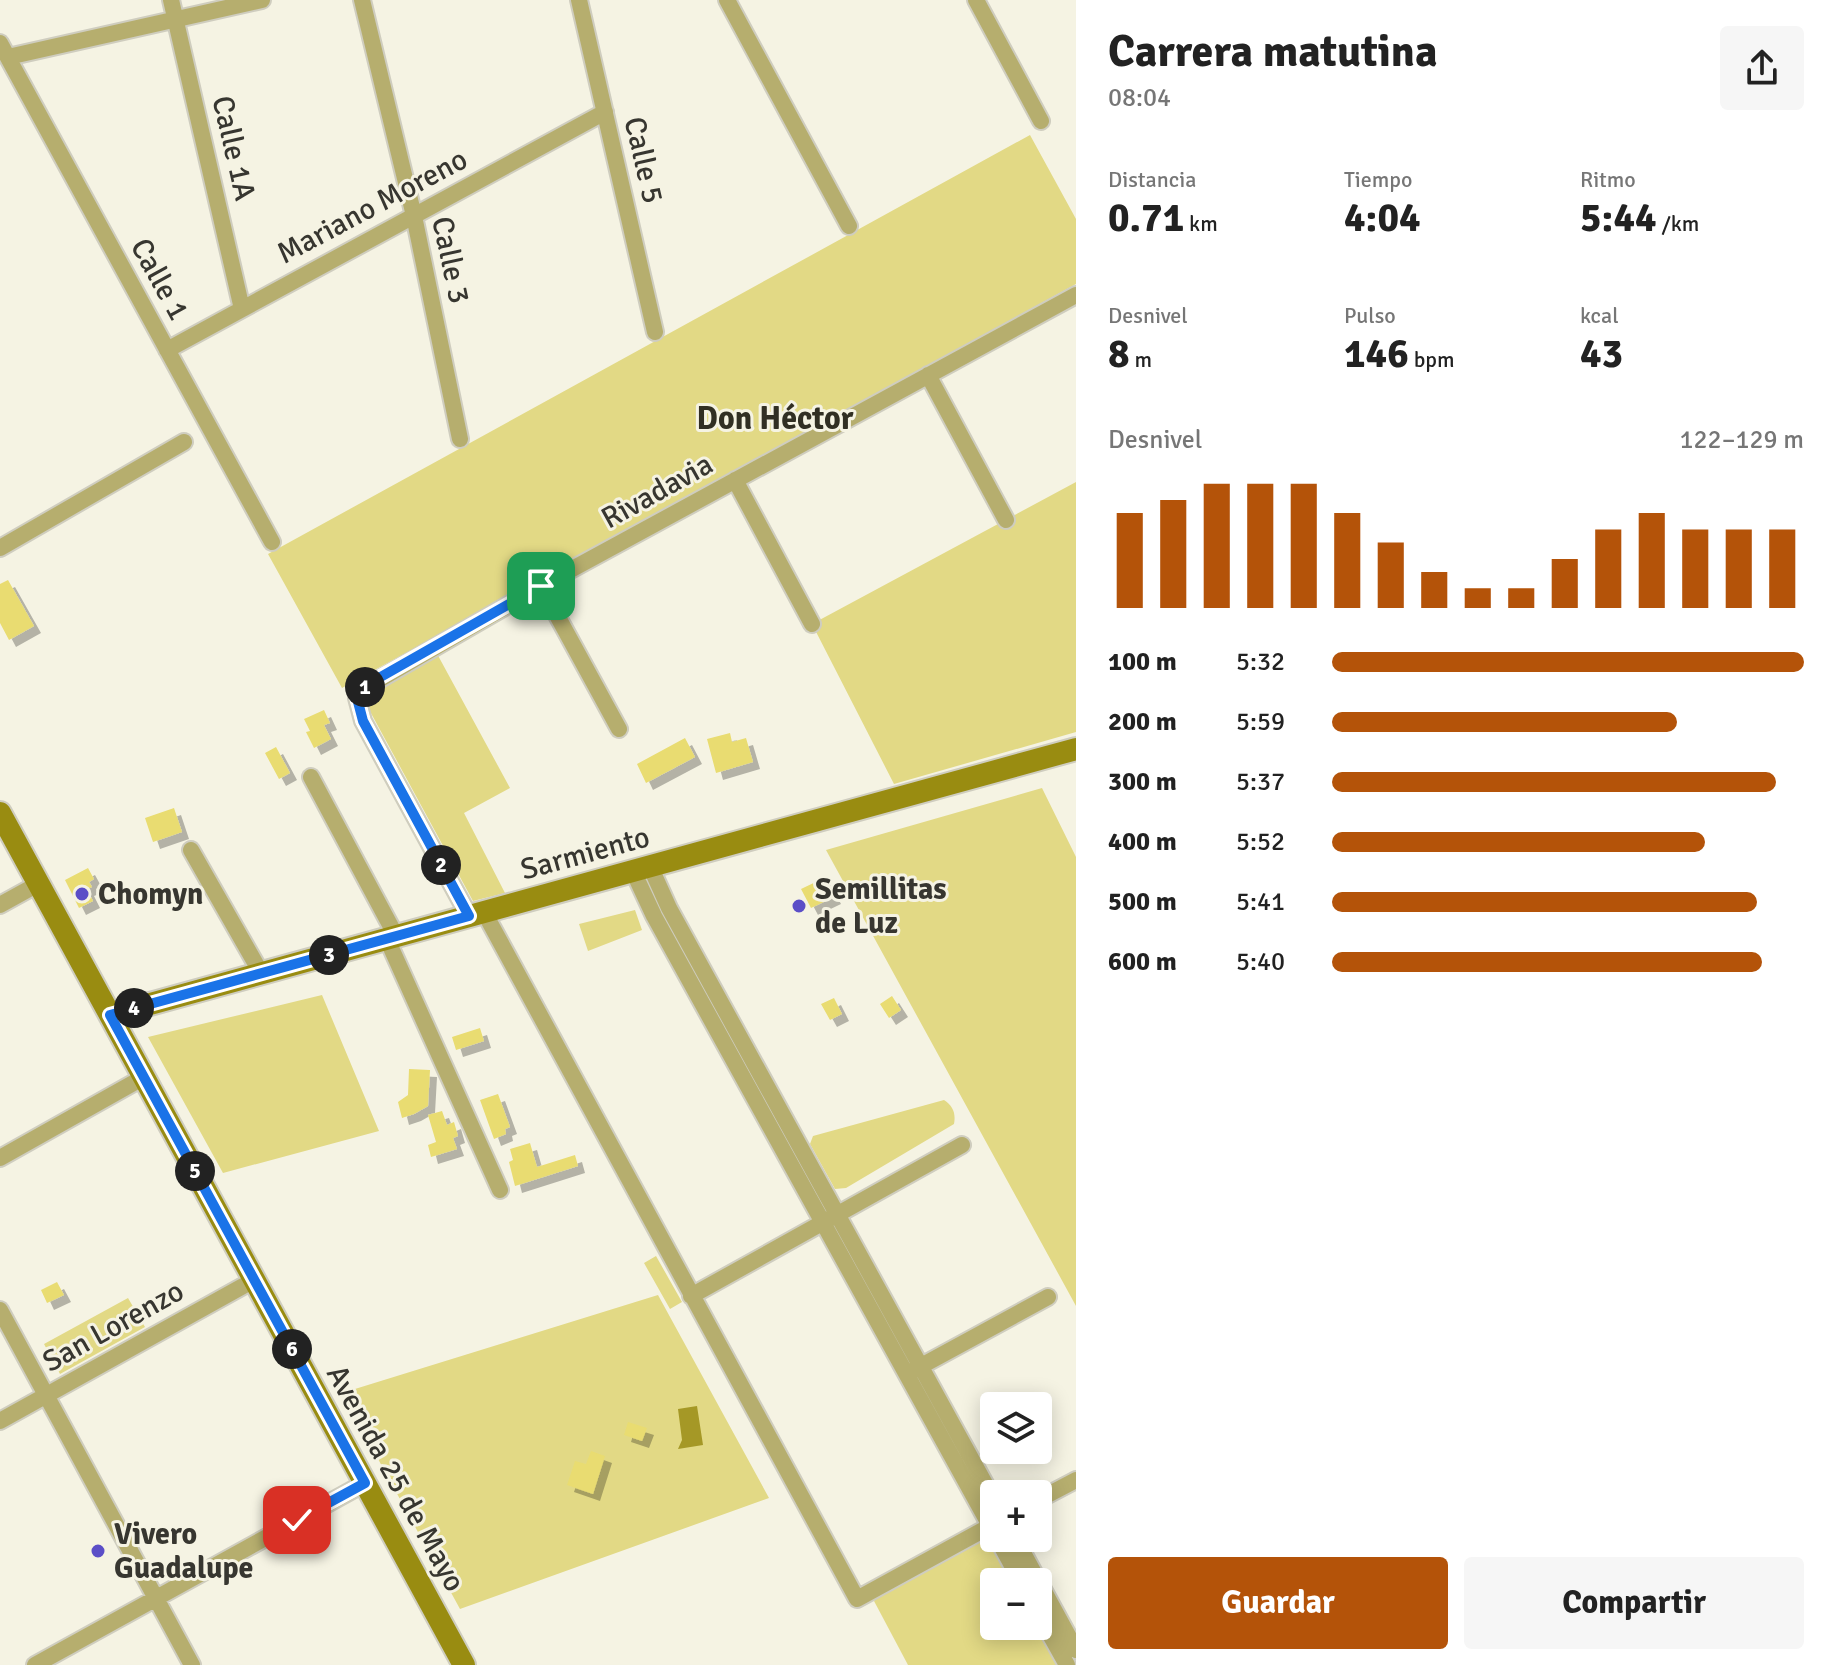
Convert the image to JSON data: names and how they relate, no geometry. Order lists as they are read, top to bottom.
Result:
{
  "streets": {
    "street": [
      "Calle 1A",
      "Calle 5",
      "Mariano Moreno",
      "Calle 3",
      "Calle 1",
      "Rivadavia",
      "Sarmiento",
      "San Lorenzo",
      "Avenida 25 de Mayo"
    ]
  },
  "crossings": [
    ["Calle 1A", "Mariano Moreno"],
    ["Calle 5", "Mariano Moreno"],
    ["Mariano Moreno", "Calle 3"],
    ["Mariano Moreno", "Calle 1"],
    ["Rivadavia", "Sarmiento"],
    ["Sarmiento", "Avenida 25 de Mayo"],
    ["San Lorenzo", "Avenida 25 de Mayo"]
  ],
  "districts": ["Don Héctor"],
  "places": ["Chomyn", "Semillitas de Luz", "Vivero Guadalupe"],
  "page": {
    "heading": ["Carrera matutina", "08:04"],
    "stats": [
      ["Distancia", "0.71 km"],
      ["Tiempo", "4:04"],
      ["Ritmo", "5:44 /km"],
      ["Desnivel", "8 m"],
      ["Pulso", "146 bpm"],
      ["kcal", "43"]
    ],
    "chart": ["Desnivel", "122–129 m"],
    "list": [
      {
        "name": "100 m",
        "note": "5:32"
      },
      {
        "name": "200 m",
        "note": "5:59"
      },
      {
        "name": "300 m",
        "note": "5:37"
      },
      {
        "name": "400 m",
        "note": "5:52"
      },
      {
        "name": "500 m",
        "note": "5:41"
      },
      {
        "name": "600 m",
        "note": "5:40"
      }
    ],
    "pins": [
      "1",
      "2",
      "3",
      "4",
      "5",
      "6"
    ],
    "map_buttons": ["+", "−"],
    "buttons": ["Guardar", "Compartir"]
  }
}
